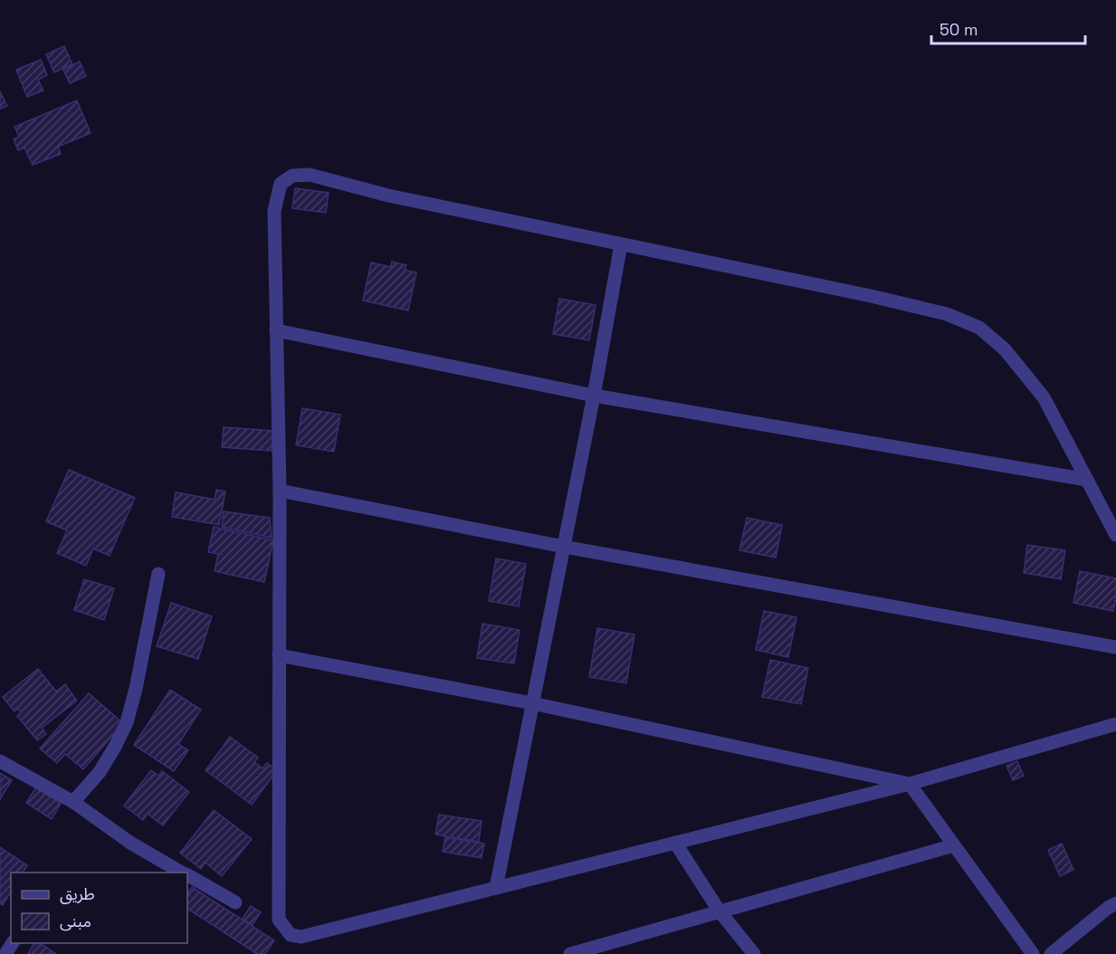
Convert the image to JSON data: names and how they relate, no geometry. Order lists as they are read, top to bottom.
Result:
{
  "legend": ["طريق", "مبنى"],
  "scale_bar": "50 m"
}
